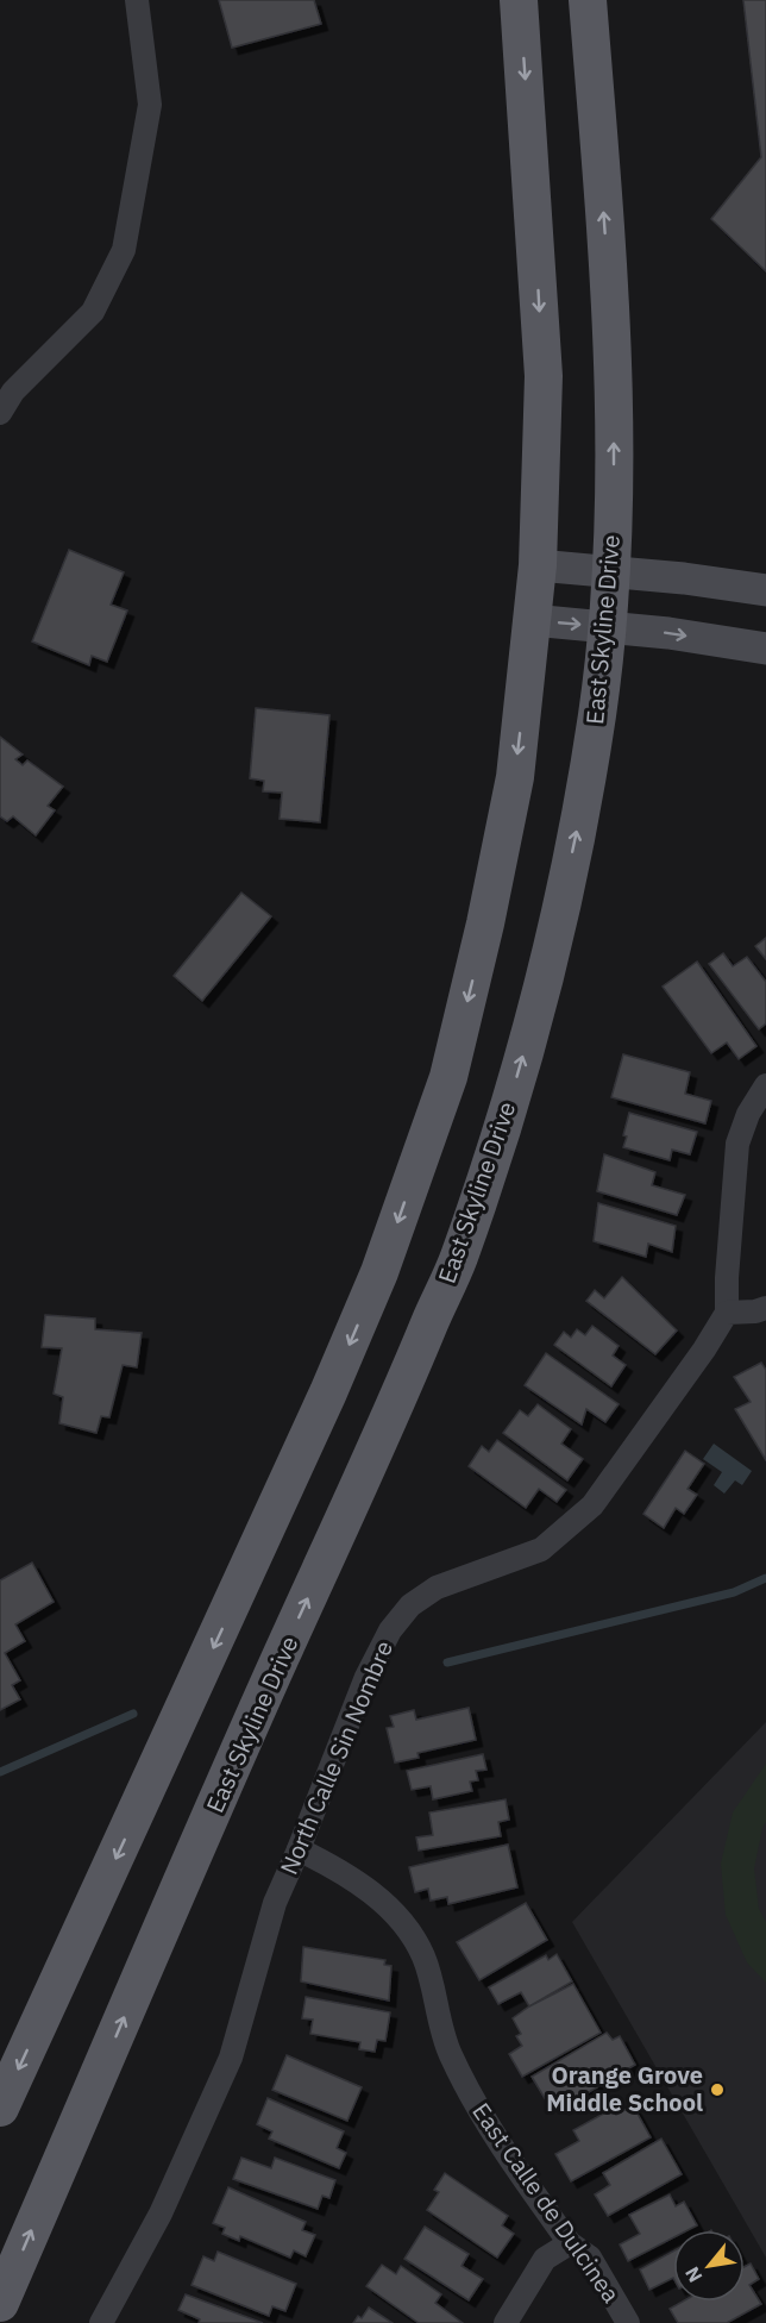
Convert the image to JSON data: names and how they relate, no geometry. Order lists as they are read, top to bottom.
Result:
{
  "streets": {
    "main road": ["East Skyline Drive"],
    "street": ["North Calle Sin Nombre", "East Calle de Dulcinea"]
  },
  "crossings": [
    ["North Calle Sin Nombre", "East Calle de Dulcinea"]
  ],
  "places": ["Orange Grove Middle School"],
  "north": "bottom left"
}
